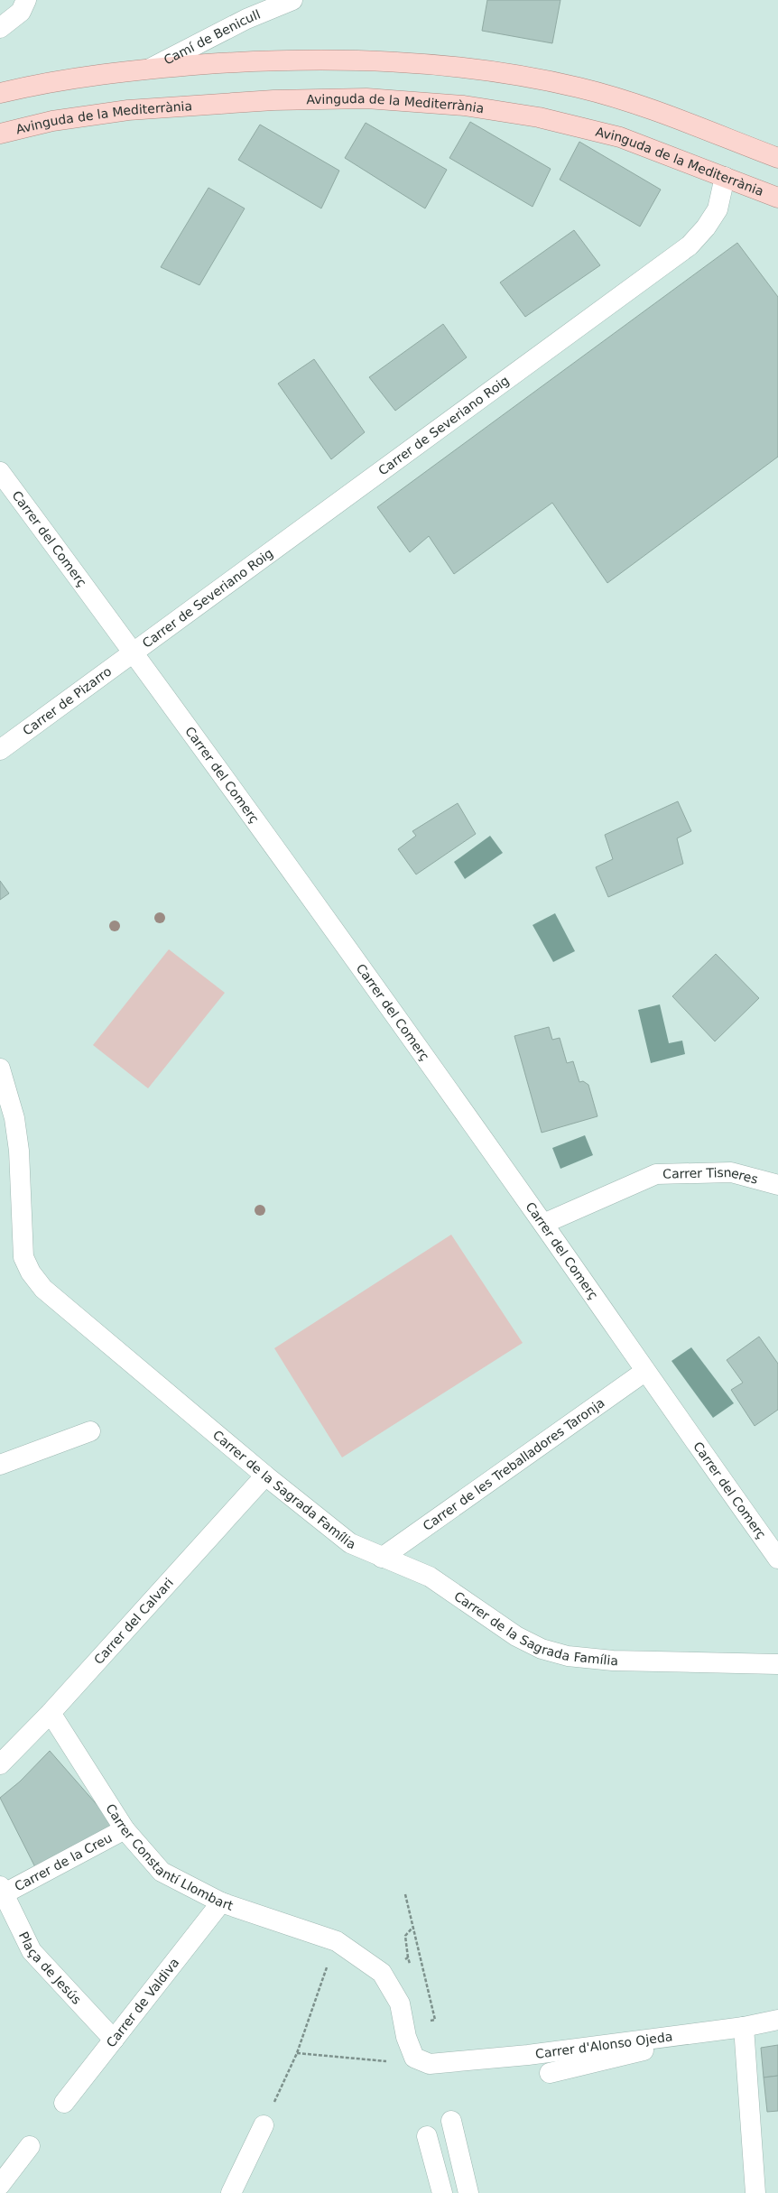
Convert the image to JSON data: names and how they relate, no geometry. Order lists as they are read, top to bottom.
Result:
{
  "streets": {
    "main road": ["Avinguda de la Mediterrània"],
    "street": [
      "Camí de Benicull",
      "Carrer de Severiano Roig",
      "Carrer del Comerç",
      "Carrer de Pizarro",
      "Carrer Tisneres",
      "Carrer de les Treballadores Taronja",
      "Carrer de la Sagrada Família",
      "Carrer del Calvari",
      "Carrer Constantí Llombart",
      "Carrer de la Creu",
      "Plaça de Jesús",
      "Carrer de Valdiva",
      "Carrer d'Alonso Ojeda"
    ]
  },
  "crossings": [
    ["Avinguda de la Mediterrània", "Carrer de Severiano Roig"],
    ["Carrer de Severiano Roig", "Carrer del Comerç"],
    ["Carrer de Severiano Roig", "Carrer de Pizarro"],
    ["Carrer del Comerç", "Carrer de Pizarro"],
    ["Carrer del Comerç", "Carrer Tisneres"],
    ["Carrer del Comerç", "Carrer de les Treballadores Taronja"],
    ["Carrer de les Treballadores Taronja", "Carrer de la Sagrada Família"],
    ["Carrer de la Sagrada Família", "Carrer del Calvari"],
    ["Carrer del Calvari", "Carrer Constantí Llombart"],
    ["Carrer Constantí Llombart", "Carrer de la Creu"],
    ["Carrer Constantí Llombart", "Carrer de Valdiva"],
    ["Carrer Constantí Llombart", "Carrer d'Alonso Ojeda"],
    ["Carrer de la Creu", "Plaça de Jesús"],
    ["Plaça de Jesús", "Carrer de Valdiva"]
  ]
}
